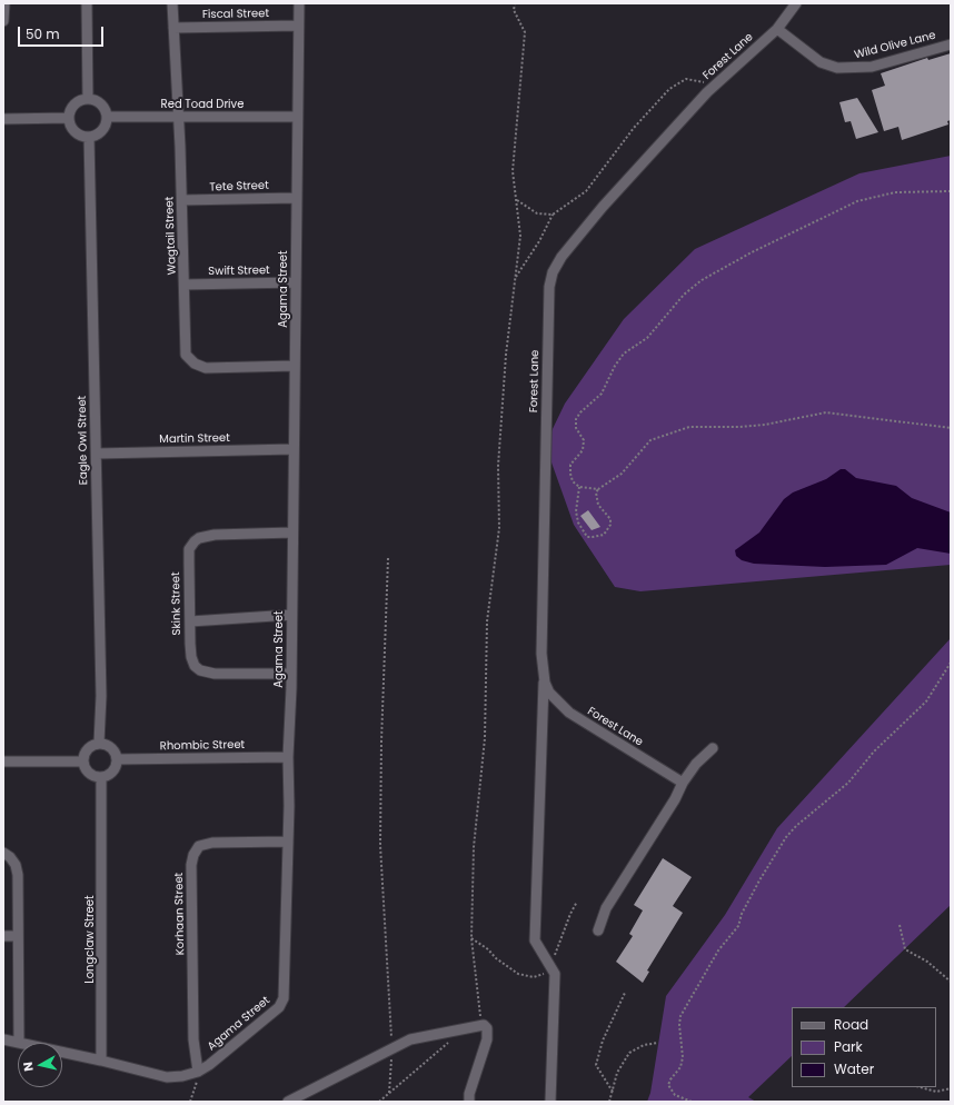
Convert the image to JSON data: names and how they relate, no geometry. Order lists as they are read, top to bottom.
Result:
{
  "streets": {
    "street": [
      "Fiscal Street",
      "Wild Olive Lane",
      "Forest Lane",
      "Red Toad Drive",
      "Tete Street",
      "Wagtail Street",
      "Swift Street",
      "Agama Street",
      "Martin Street",
      "Eagle Owl Street",
      "Skink Street",
      "Rhombic Street",
      "Korhaan Street",
      "Longclaw Street"
    ]
  },
  "crossings": [
    ["Fiscal Street", "Wagtail Street"],
    ["Fiscal Street", "Agama Street"],
    ["Wild Olive Lane", "Forest Lane"],
    ["Red Toad Drive", "Wagtail Street"],
    ["Red Toad Drive", "Agama Street"],
    ["Red Toad Drive", "Eagle Owl Street"],
    ["Tete Street", "Wagtail Street"],
    ["Tete Street", "Agama Street"],
    ["Wagtail Street", "Swift Street"],
    ["Wagtail Street", "Agama Street"],
    ["Swift Street", "Agama Street"],
    ["Agama Street", "Martin Street"],
    ["Agama Street", "Skink Street"],
    ["Agama Street", "Rhombic Street"],
    ["Agama Street", "Korhaan Street"],
    ["Agama Street", "Longclaw Street"],
    ["Martin Street", "Eagle Owl Street"],
    ["Eagle Owl Street", "Rhombic Street"],
    ["Eagle Owl Street", "Longclaw Street"],
    ["Rhombic Street", "Longclaw Street"]
  ],
  "legend": ["Road", "Park", "Water"],
  "scale_bar": "50 m",
  "north": "left"
}
